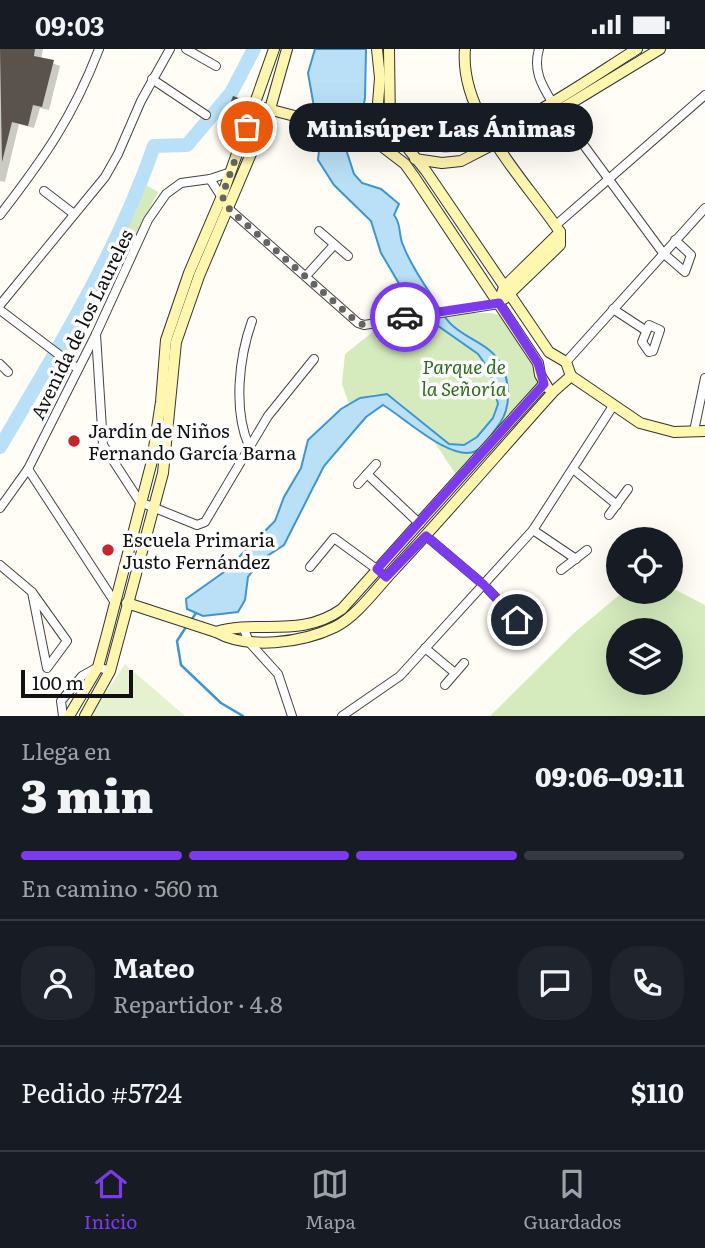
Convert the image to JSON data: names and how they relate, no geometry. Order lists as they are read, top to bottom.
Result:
{
  "streets": {
    "street": ["Avenida de los Laureles"]
  },
  "parks": ["Parque de la Señoría"],
  "places": ["Minisúper Las Ánimas", "Jardín de Niños Fernando García Barna", "Escuela Primaria Justo Fernández"],
  "scale_bar": "100 m",
  "page": {
    "status": "09:03",
    "bubble": "Minisúper Las Ánimas",
    "scale": "100 m",
    "heading": ["3 min", "Llega en", "09:06–09:11"],
    "panel": [
      "Mateo",
      "Repartidor · 4.8",
      "Pedido #5724",
      "$110"
    ],
    "bar": "En camino · 560 m",
    "tabs": ["Inicio", "Mapa", "Guardados"]
  }
}
